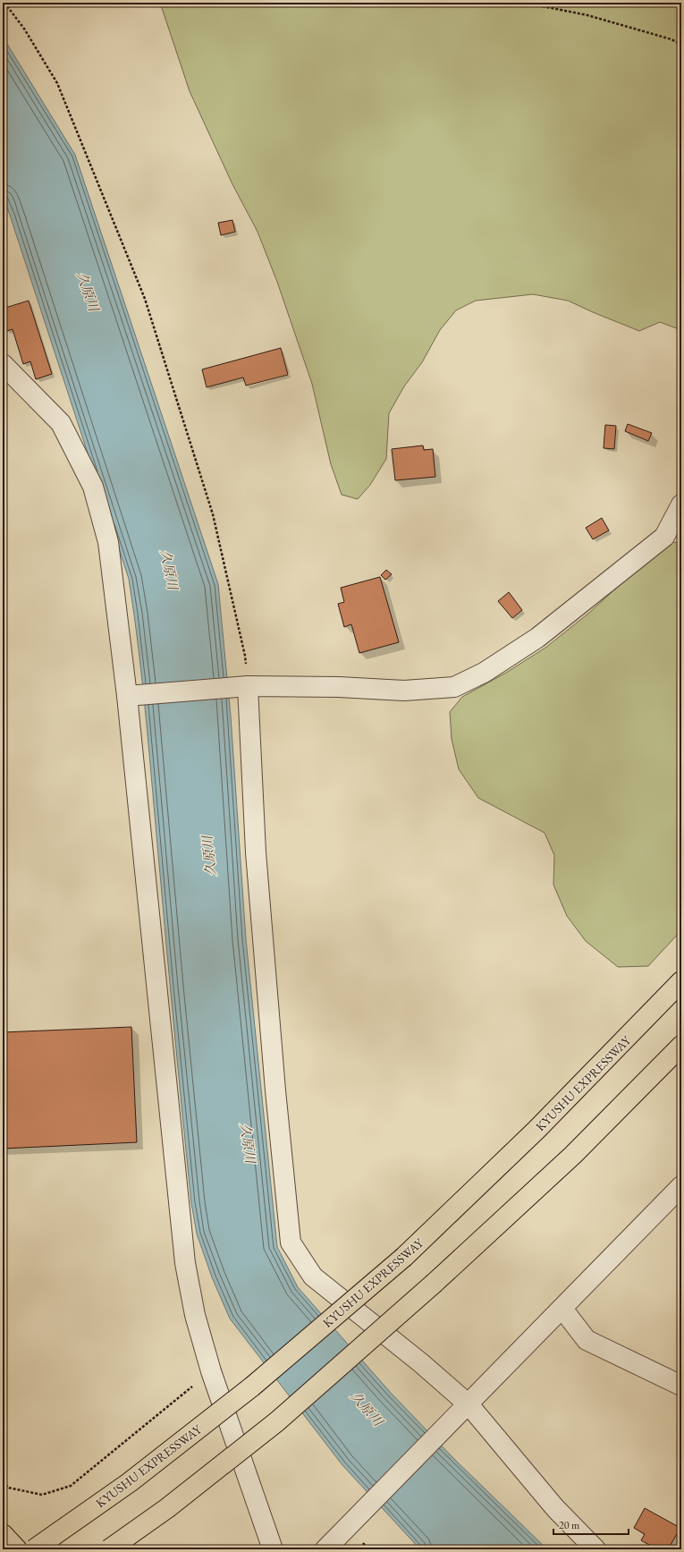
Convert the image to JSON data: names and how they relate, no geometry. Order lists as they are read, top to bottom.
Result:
{
  "streets": {
    "main road": ["KYUSHU EXPRESSWAY"]
  },
  "water": ["久原川"],
  "scale_bar": "20 m"
}
